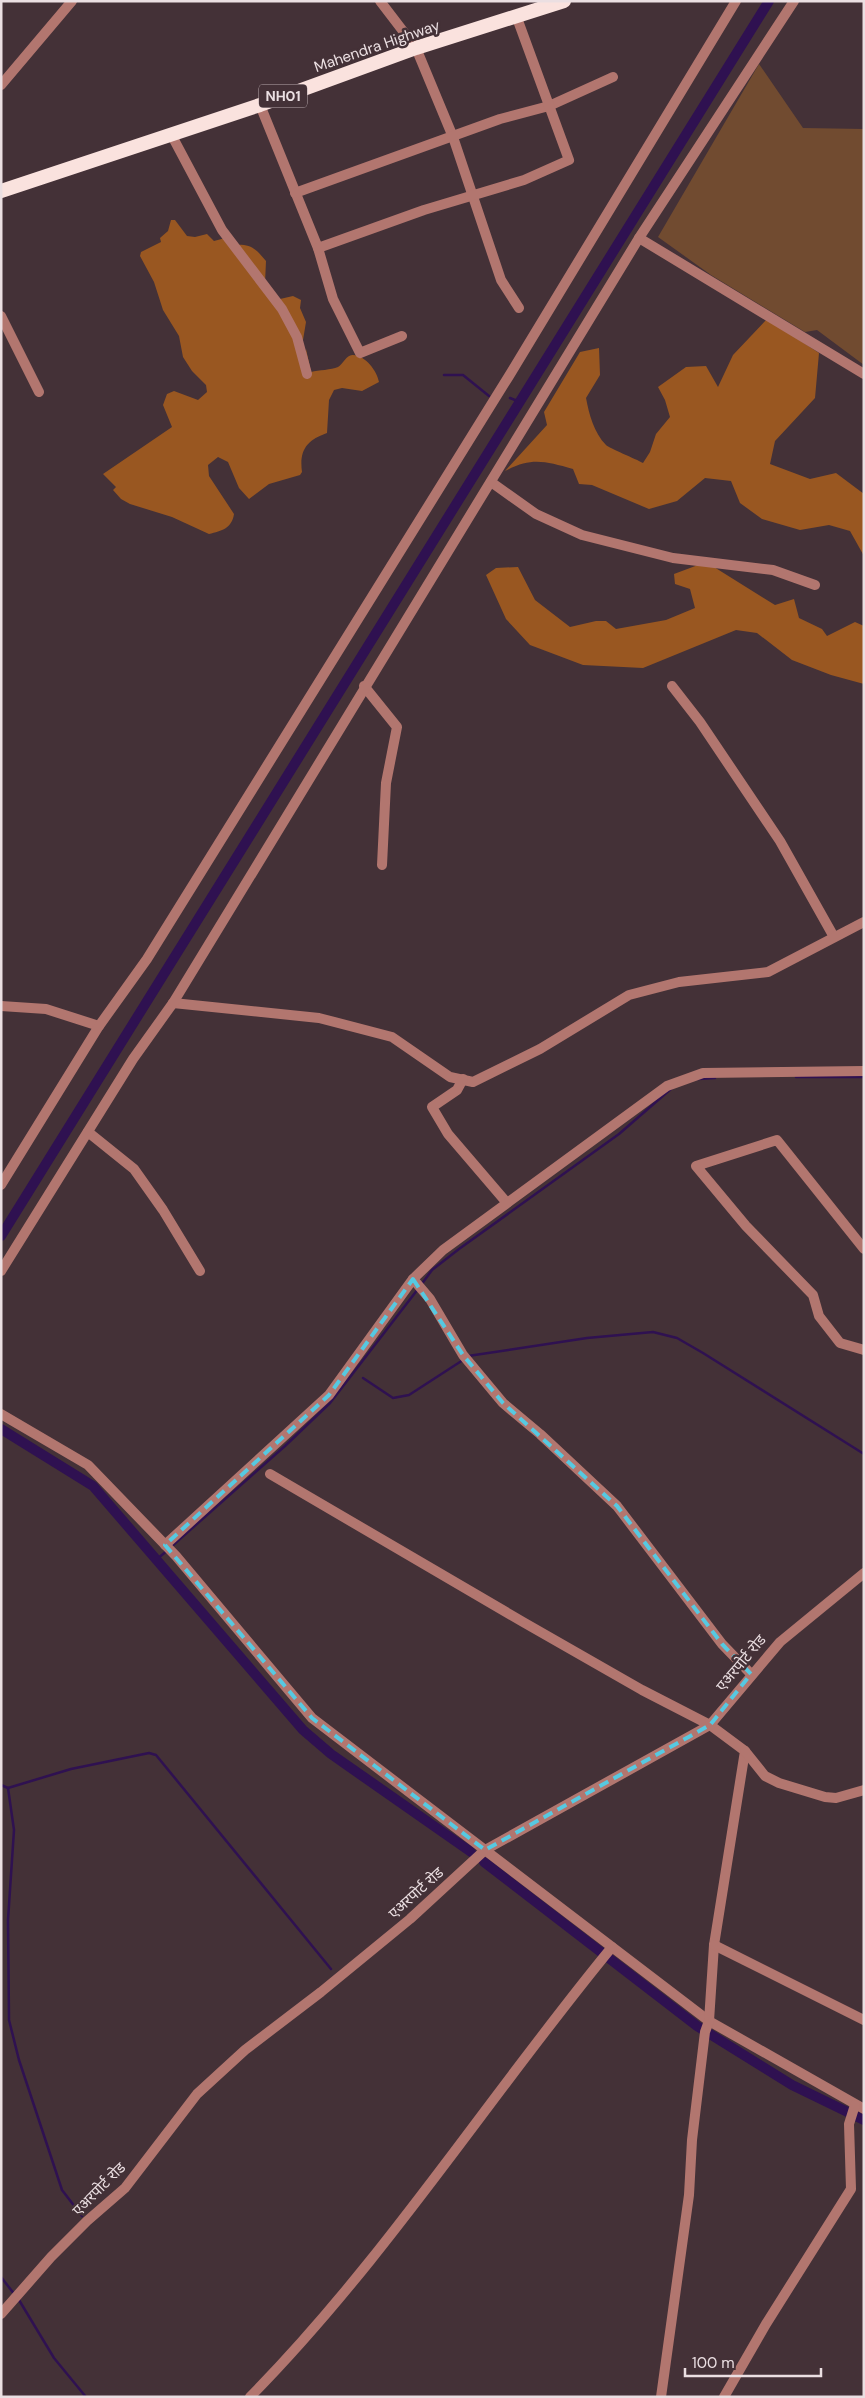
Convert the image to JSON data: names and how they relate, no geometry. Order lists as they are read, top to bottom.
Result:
{
  "streets": {
    "highway": ["Mahendra Highway", "NH01"],
    "street": ["एअरपोर्ट रोड"]
  },
  "scale_bar": "100 m"
}
